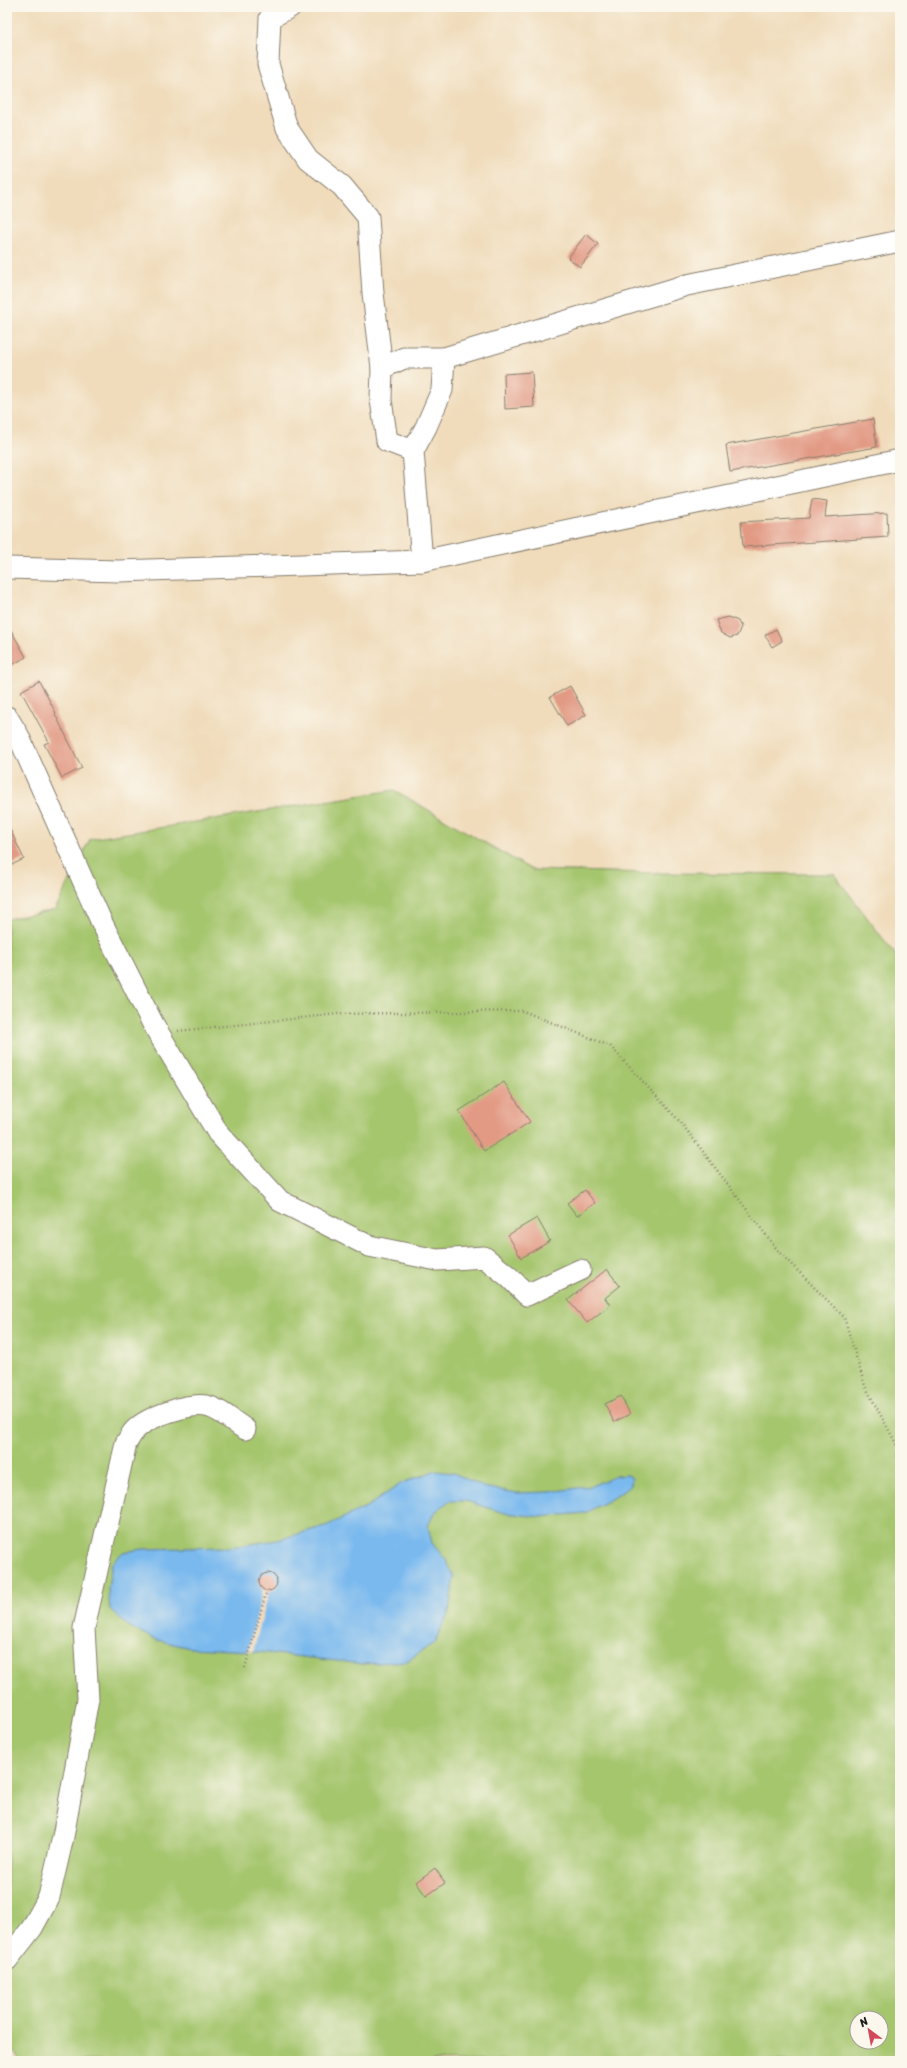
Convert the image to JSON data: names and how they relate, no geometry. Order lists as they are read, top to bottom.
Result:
{
  "north": "top left"
}
